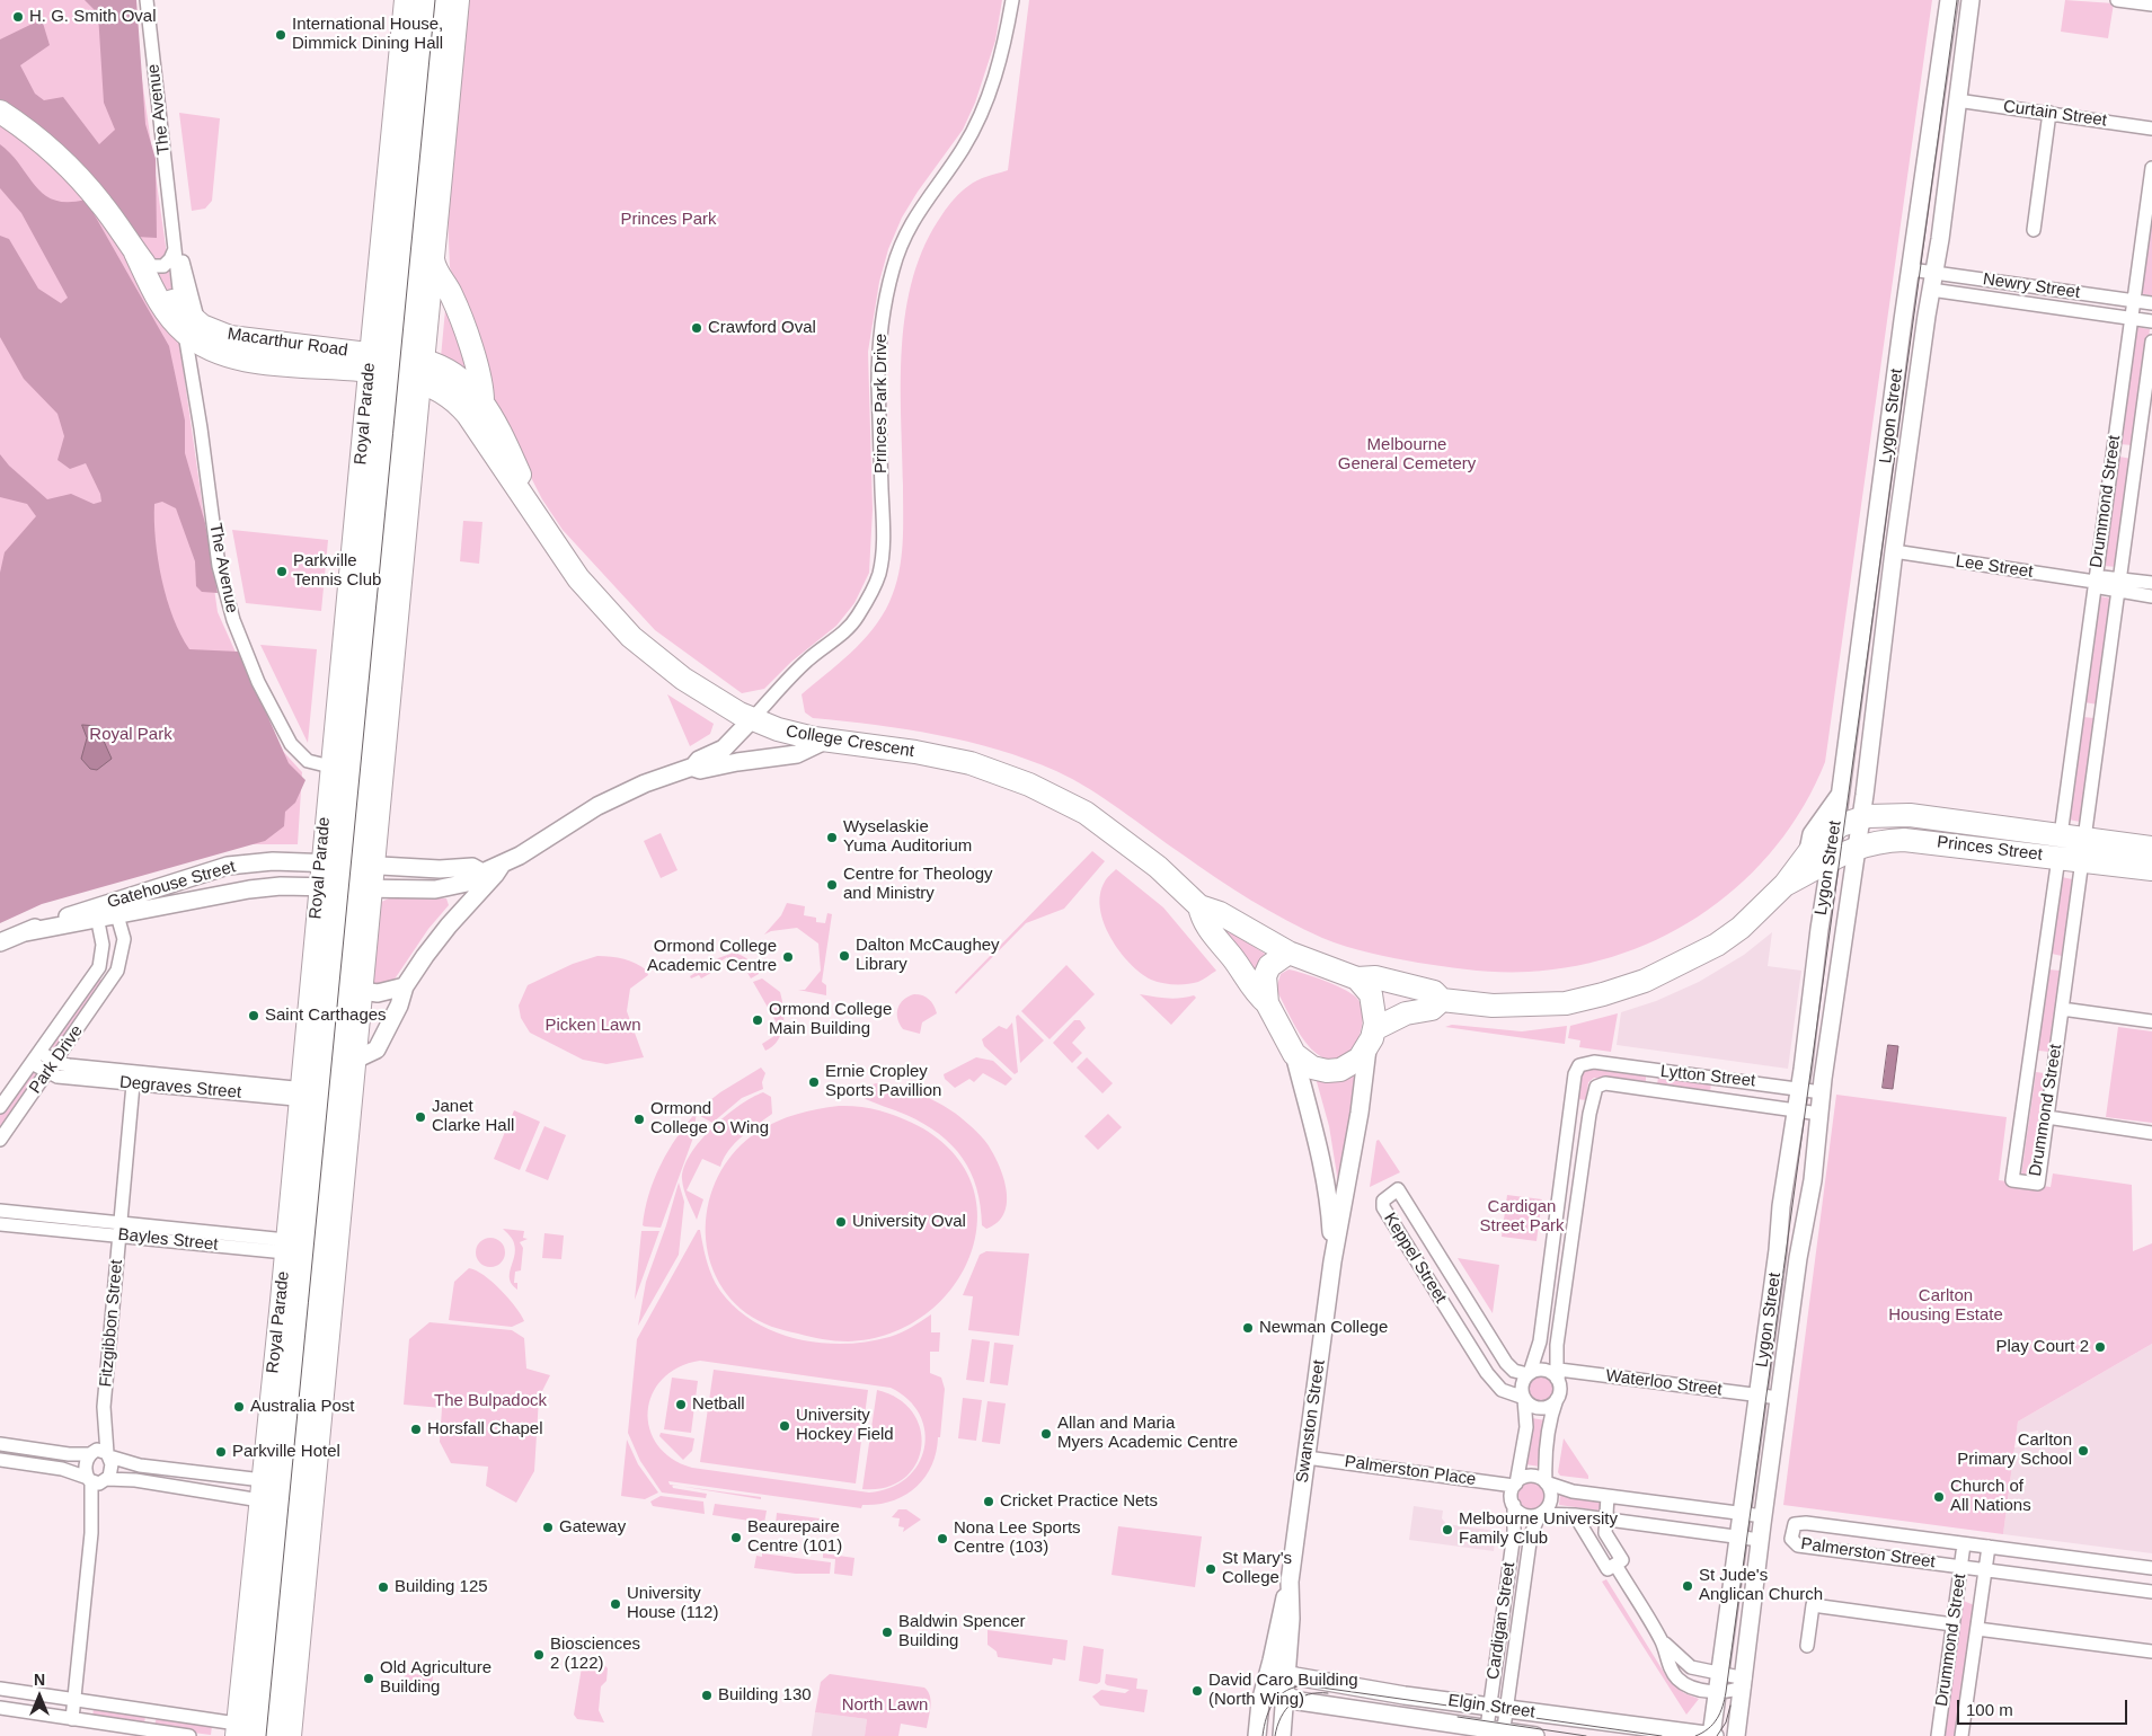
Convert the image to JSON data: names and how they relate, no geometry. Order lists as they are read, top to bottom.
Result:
{
  "streets": {
    "highway": [
      "Macarthur Road",
      "Royal Parade",
      "College Crescent",
      "Princes Street"
    ],
    "street": [
      "The Avenue",
      "Curtain Street",
      "Newry Street",
      "Princes Park Drive",
      "Lygon Street",
      "Drummond Street",
      "Lee Street",
      "Gatehouse Street",
      "Park Drive",
      "Lytton Street",
      "Degraves Street",
      "Bayles Street",
      "Keppel Street",
      "Fitzgibbon Street",
      "Waterloo Street",
      "Swanston Street",
      "Palmerston Place",
      "Palmerston Street",
      "Cardigan Street",
      "Elgin Street"
    ]
  },
  "crossings": [
    ["The Avenue", "Macarthur Road"],
    ["The Avenue", "Royal Parade"],
    ["Curtain Street", "Lygon Street"],
    ["Newry Street", "Lygon Street"],
    ["Newry Street", "Drummond Street"],
    ["Macarthur Road", "Royal Parade"],
    ["Princes Park Drive", "College Crescent"],
    ["Royal Parade", "Gatehouse Street"],
    ["Royal Parade", "Degraves Street"],
    ["Royal Parade", "Bayles Street"],
    ["Lygon Street", "Lee Street"],
    ["Lygon Street", "Princes Street"],
    ["Lygon Street", "Lytton Street"],
    ["Lygon Street", "Waterloo Street"],
    ["Lygon Street", "Elgin Street"],
    ["Drummond Street", "Lee Street"],
    ["Drummond Street", "Princes Street"],
    ["Drummond Street", "Palmerston Street"],
    ["College Crescent", "Swanston Street"],
    ["Gatehouse Street", "Park Drive"],
    ["Park Drive", "Degraves Street"],
    ["Degraves Street", "Fitzgibbon Street"],
    ["Bayles Street", "Fitzgibbon Street"],
    ["Keppel Street", "Waterloo Street"],
    ["Swanston Street", "Palmerston Place"],
    ["Swanston Street", "Elgin Street"],
    ["Palmerston Place", "Cardigan Street"],
    ["Cardigan Street", "Elgin Street"]
  ],
  "parks": [
    "Princes Park",
    "Melbourne General Cemetery",
    "Royal Park",
    "Picken Lawn",
    "Cardigan Street Park",
    "Carlton Housing Estate",
    "The Bulpadock",
    "North Lawn"
  ],
  "places": [
    "H. G. Smith Oval",
    "International House, Dimmick Dining Hall",
    "Crawford Oval",
    "Parkville Tennis Club",
    "Wyselaskie Yuma Auditorium",
    "Centre for Theology and Ministry",
    "Dalton McCaughey Library",
    "Ormond College Academic Centre",
    "Saint Carthages",
    "Ormond College Main Building",
    "Ernie Cropley Sports Pavillion",
    "Janet Clarke Hall",
    "Ormond College O Wing",
    "University Oval",
    "Newman College",
    "Play Court 2",
    "Netball",
    "Australia Post",
    "University Hockey Field",
    "Horsfall Chapel",
    "Allan and Maria Myers Academic Centre",
    "Carlton Primary School",
    "Parkville Hotel",
    "Church of All Nations",
    "Cricket Practice Nets",
    "Gateway",
    "Melbourne University Family Club",
    "Beaurepaire Centre (101)",
    "Nona Lee Sports Centre (103)",
    "St Mary's College",
    "St Jude's Anglican Church",
    "Building 125",
    "University House (112)",
    "Baldwin Spencer Building",
    "Biosciences 2 (122)",
    "Old Agriculture Building",
    "David Caro Building (North Wing)",
    "Building 130"
  ],
  "scale_bar": "100 m",
  "north": "top"
}
